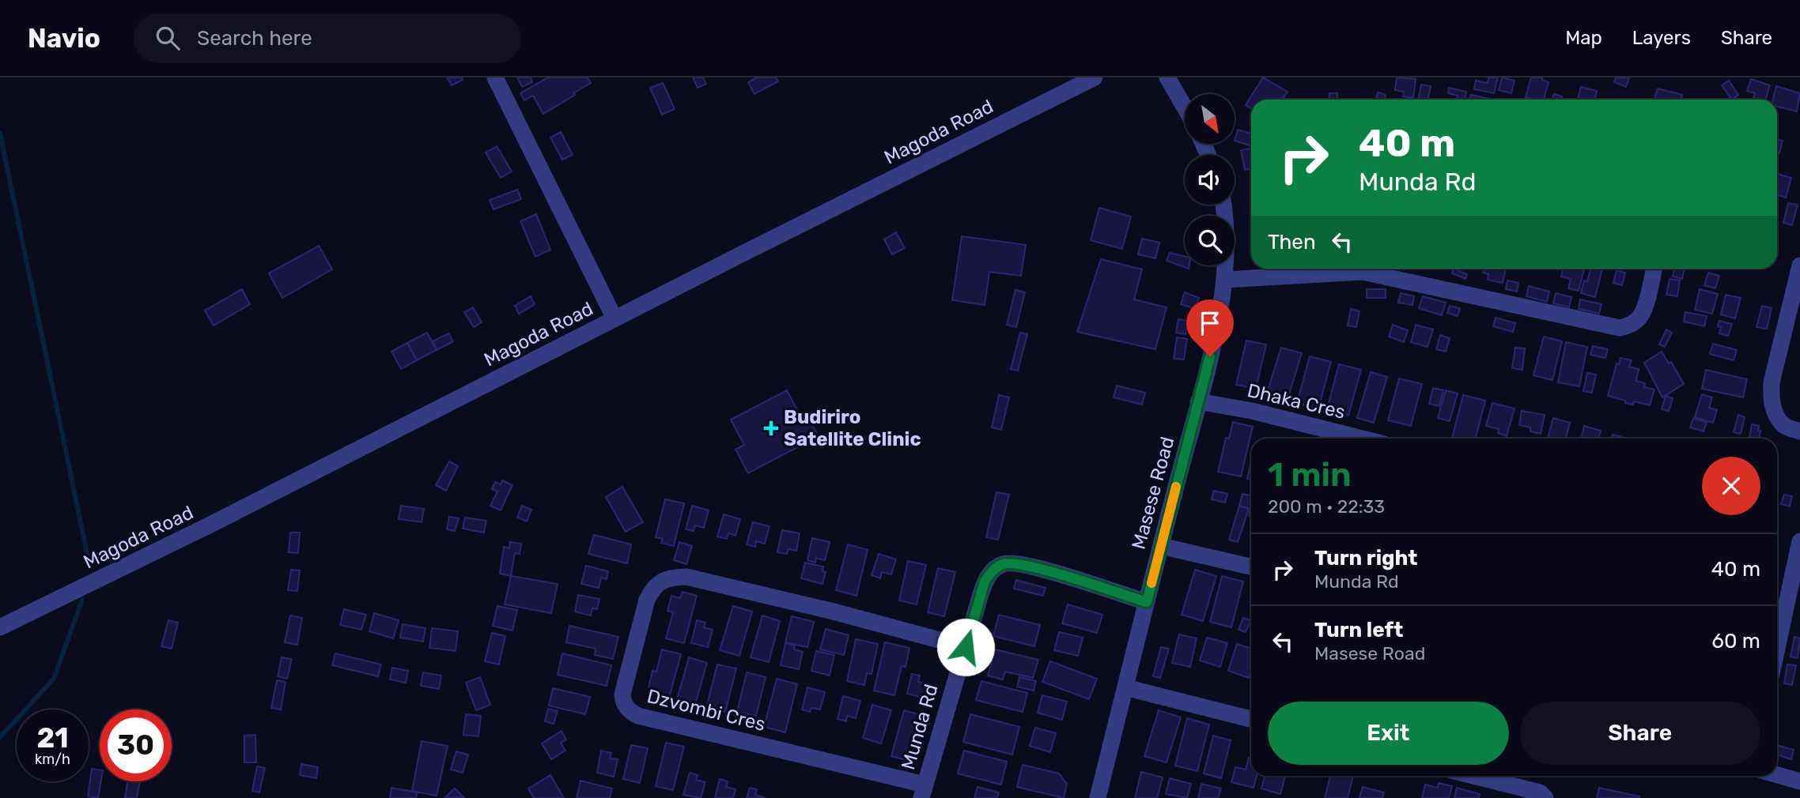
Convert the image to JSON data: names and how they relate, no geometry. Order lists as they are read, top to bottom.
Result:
{
  "streets": {
    "street": [
      "Magoda Road",
      "Dhaka Cres",
      "Masese Road",
      "Dzvombi Cres",
      "Munda Rd"
    ]
  },
  "crossings": [
    ["Dhaka Cres", "Masese Road"],
    ["Masese Road", "Munda Rd"],
    ["Dzvombi Cres", "Munda Rd"]
  ],
  "places": {
    "health": ["Budiriro Satellite Clinic"]
  },
  "north": "bottom right",
  "page": {
    "header": "Navio",
    "search": "Search here",
    "nav": ["Map", "Layers", "Share"],
    "turn": ["40 m", "Munda Rd"],
    "then": "Then",
    "heading": ["1 min", "200 m · 22:33"],
    "list": [
      {
        "name": "Turn right",
        "note": "Munda Rd",
        "value": "40 m"
      },
      {
        "name": "Turn left",
        "note": "Masese Road",
        "value": "60 m"
      }
    ],
    "buttons": ["Exit", "Share"],
    "speed": "21 km/h",
    "limit": "30"
  }
}
